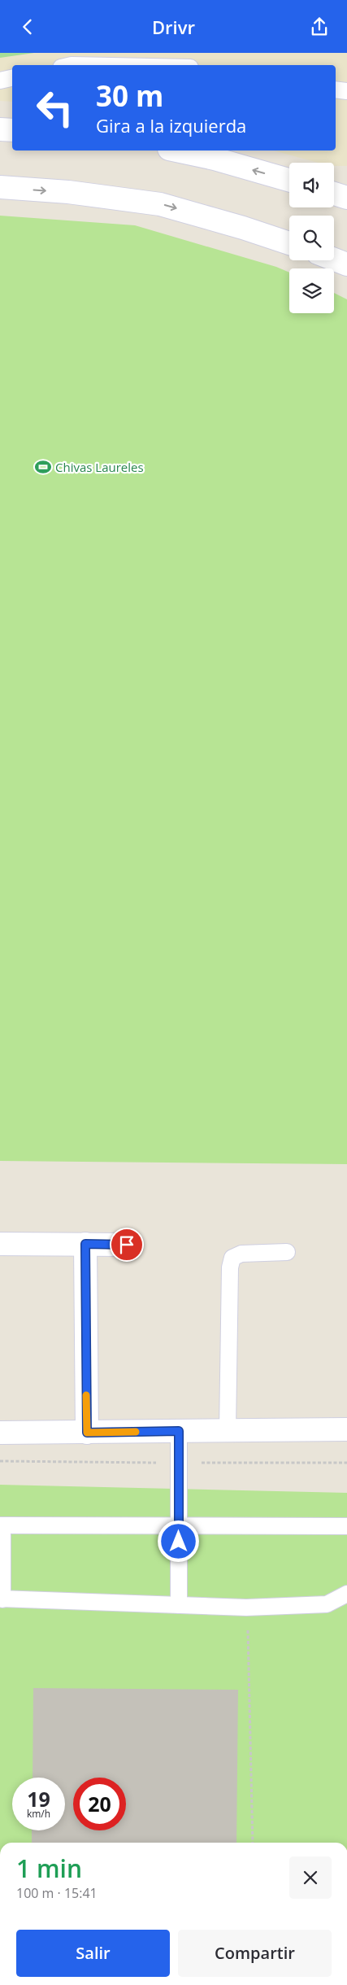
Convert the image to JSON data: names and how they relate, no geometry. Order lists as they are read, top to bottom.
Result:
{
  "places": {
    "sports": ["Chivas Laureles"]
  },
  "page": {
    "header": "Drivr",
    "turn": ["30 m", "Gira a la izquierda"],
    "speed": "19 km/h",
    "limit": "20",
    "heading": ["1 min", "100 m · 15:41"],
    "buttons": ["Salir", "Compartir"]
  }
}
